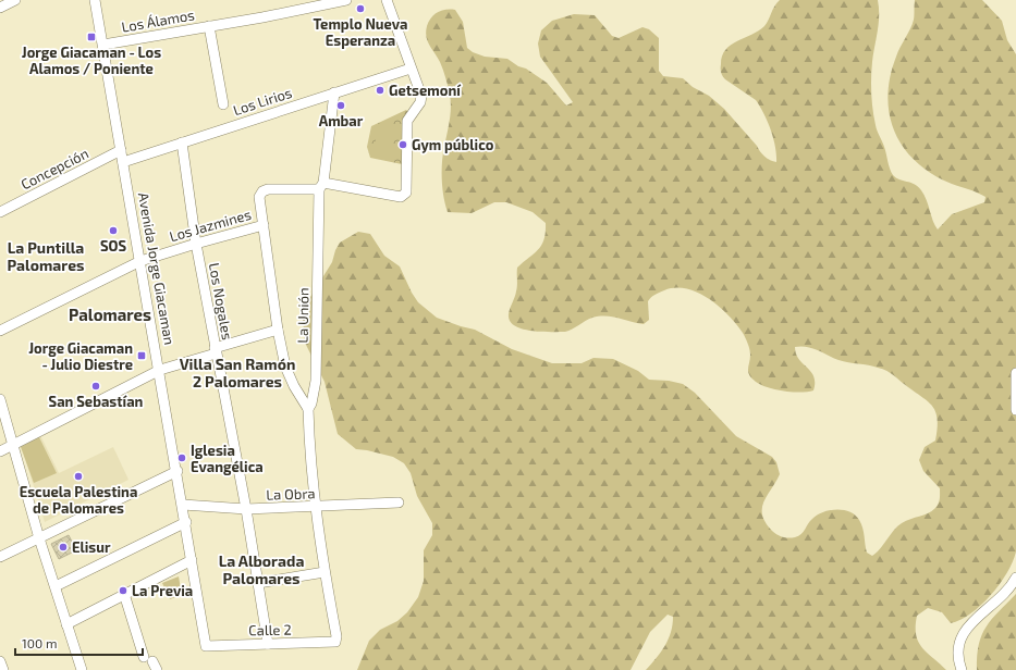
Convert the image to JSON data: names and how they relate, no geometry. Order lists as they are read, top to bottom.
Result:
{
  "streets": {
    "street": [
      "Los Álamos",
      "Los Lirios",
      "Concepción",
      "Los Jazmines",
      "Avenida Jorge Giacaman",
      "Los Nogales",
      "La Unión",
      "La Obra",
      "Calle 2"
    ]
  },
  "crossings": [
    ["Los Álamos", "Avenida Jorge Giacaman"],
    ["Los Lirios", "Avenida Jorge Giacaman"],
    ["Los Lirios", "Los Nogales"],
    ["Los Lirios", "La Unión"],
    ["Concepción", "Avenida Jorge Giacaman"],
    ["Los Jazmines", "Avenida Jorge Giacaman"],
    ["Los Jazmines", "Los Nogales"],
    ["Avenida Jorge Giacaman", "La Obra"],
    ["Avenida Jorge Giacaman", "Calle 2"],
    ["Los Nogales", "La Obra"],
    ["Los Nogales", "Calle 2"],
    ["La Unión", "La Obra"],
    ["La Unión", "Calle 2"]
  ],
  "districts": [
    "La Puntilla Palomares",
    "Palomares",
    "Villa San Ramón 2 Palomares",
    "La Alborada Palomares"
  ],
  "places": {
    "other": [
      "Templo Nueva Esperanza",
      "Getsemoní",
      "Ambar",
      "Gym público",
      "SOS",
      "San Sebastían",
      "Iglesia Evangélica",
      "Escuela Palestina de Palomares",
      "Elisur",
      "La Previa"
    ],
    "transit": ["Jorge Giacaman - Los Alamos / Poniente", "Jorge Giacaman - Julio Diestre"]
  },
  "scale_bar": "100 m"
}
